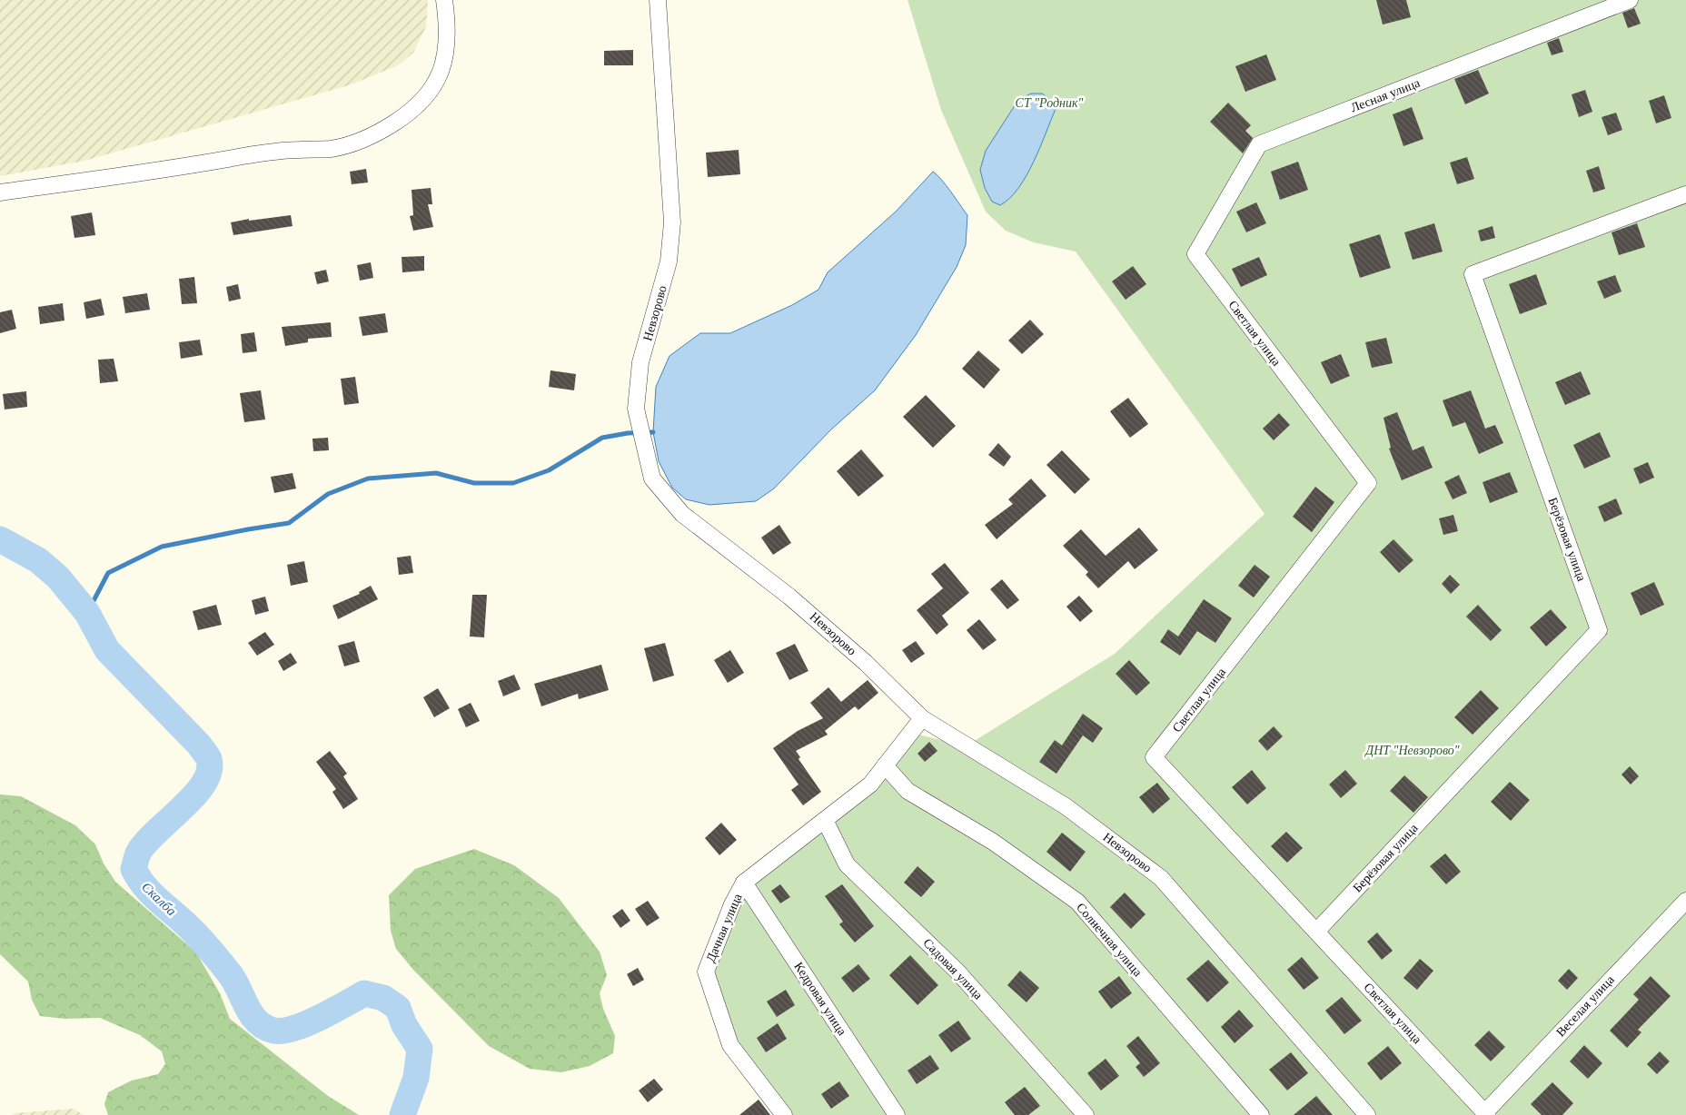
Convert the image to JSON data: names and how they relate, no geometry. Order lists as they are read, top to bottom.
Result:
{
  "streets": {
    "street": [
      "Лесная улица",
      "Невзорово",
      "Светлая улица",
      "Берёзовая улица",
      "Дачная улица",
      "Солнечная улица",
      "Садовая улица",
      "Кедровая улица",
      "Веселая улица"
    ]
  },
  "crossings": [
    ["Лесная улица", "Светлая улица"],
    ["Невзорово", "Дачная улица"],
    ["Светлая улица", "Берёзовая улица"],
    ["Светлая улица", "Веселая улица"],
    ["Дачная улица", "Солнечная улица"],
    ["Дачная улица", "Садовая улица"],
    ["Дачная улица", "Кедровая улица"]
  ],
  "water": ["Скалба"],
  "parks": ["СТ \"Родник\"", "ДНТ \"Невзорово\""]
}
